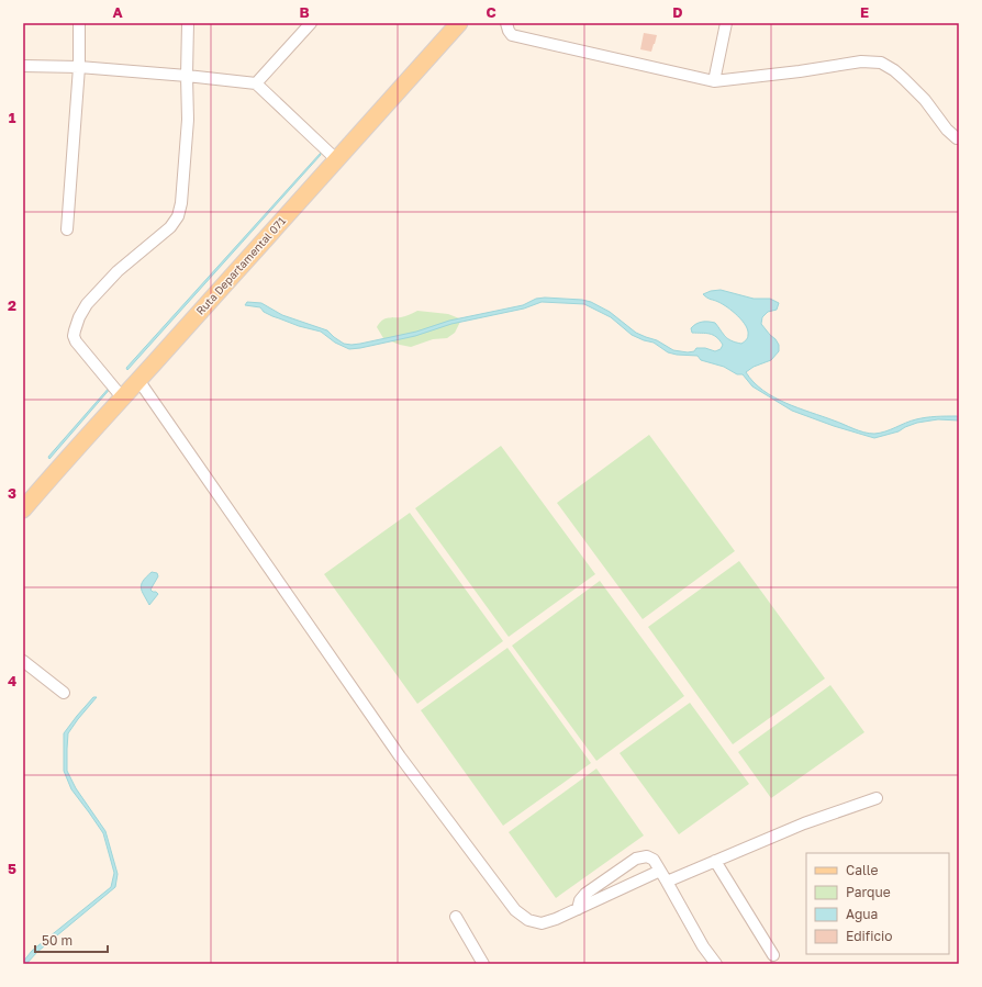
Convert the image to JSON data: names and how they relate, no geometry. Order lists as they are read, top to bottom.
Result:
{
  "streets": {
    "main road": ["Ruta Departamental 071"]
  },
  "legend": [
    "Calle",
    "Parque",
    "Agua",
    "Edificio"
  ],
  "scale_bar": "50 m",
  "grid": {
    "columns": [
      "A",
      "B",
      "C",
      "D",
      "E"
    ],
    "rows": [
      "1",
      "2",
      "3",
      "4",
      "5"
    ]
  }
}
